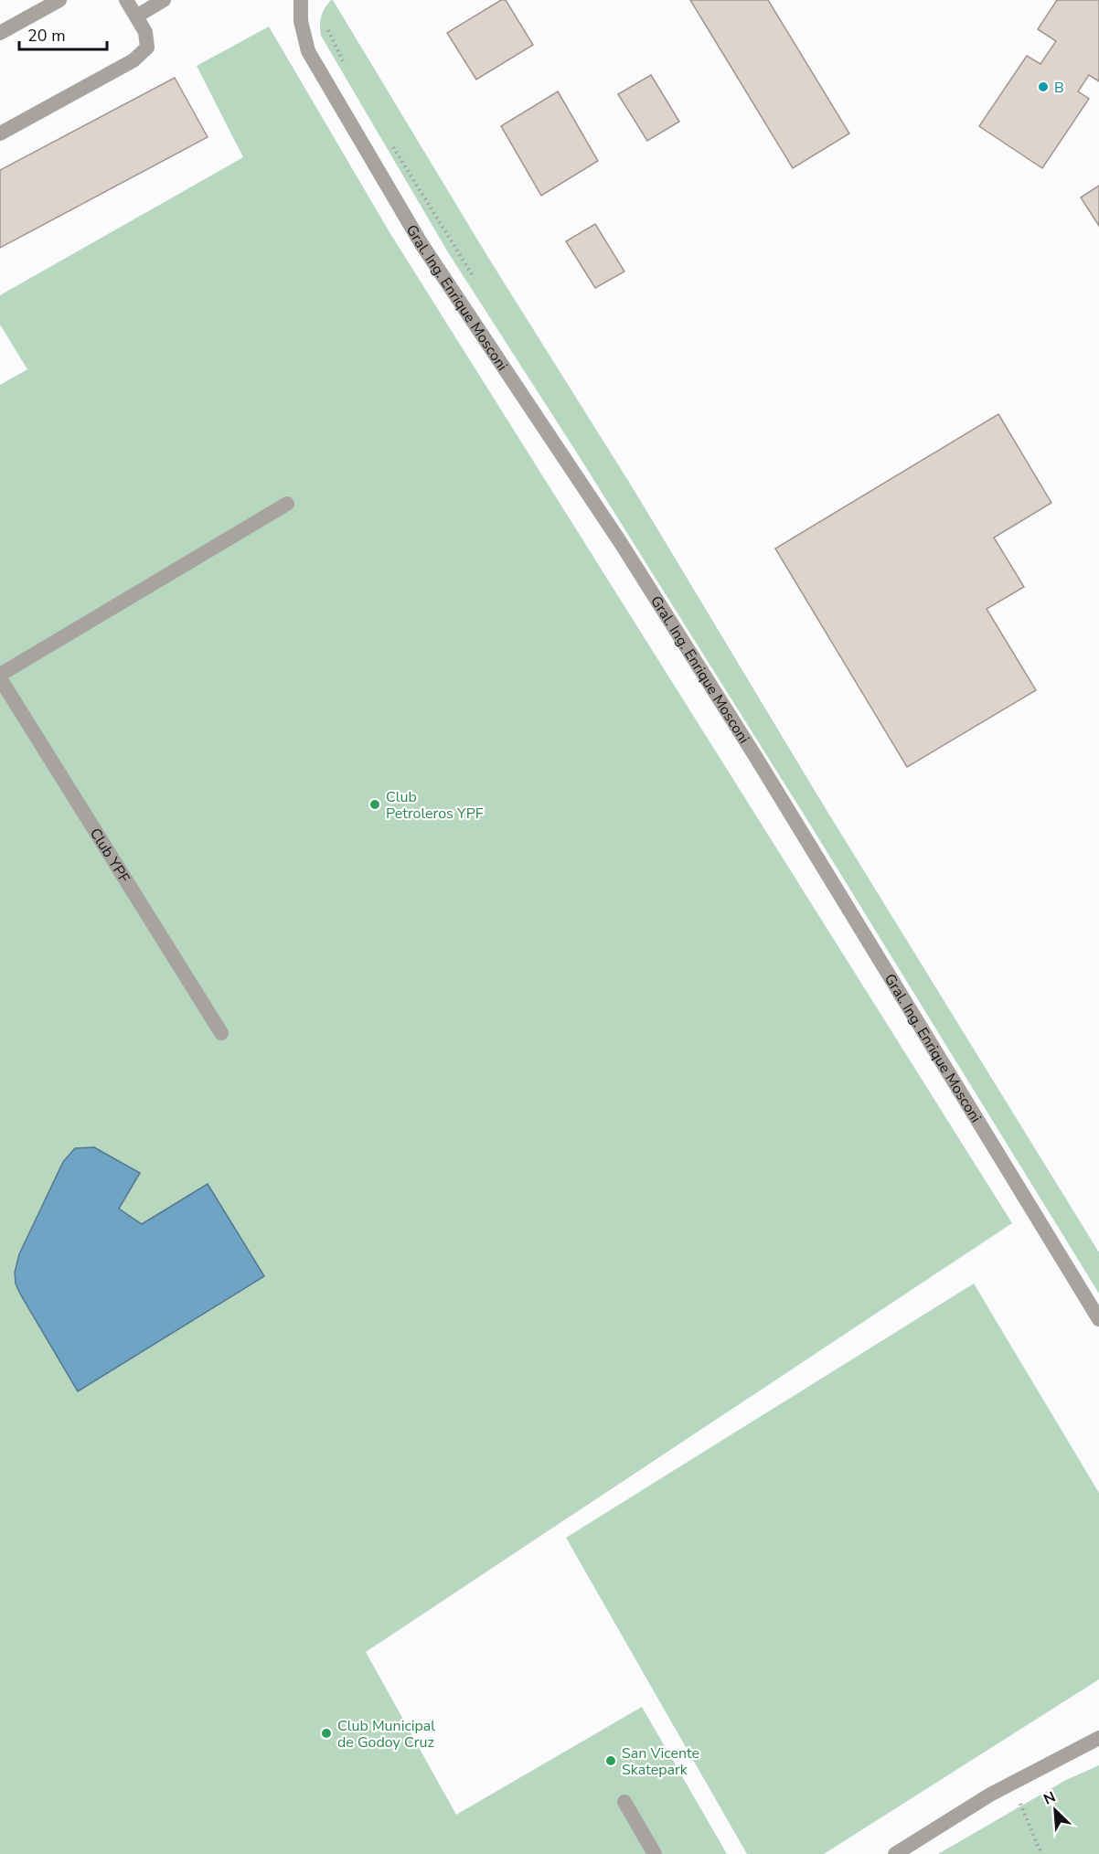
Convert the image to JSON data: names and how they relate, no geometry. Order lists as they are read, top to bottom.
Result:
{
  "streets": {
    "street": ["Gral. Ing. Enrique Mosconi", "Club YPF"]
  },
  "places": [
    "B",
    "Club Petroleros YPF",
    "Club Municipal de Godoy Cruz",
    "San Vicente Skatepark"
  ],
  "scale_bar": "20 m",
  "north": "top left"
}
